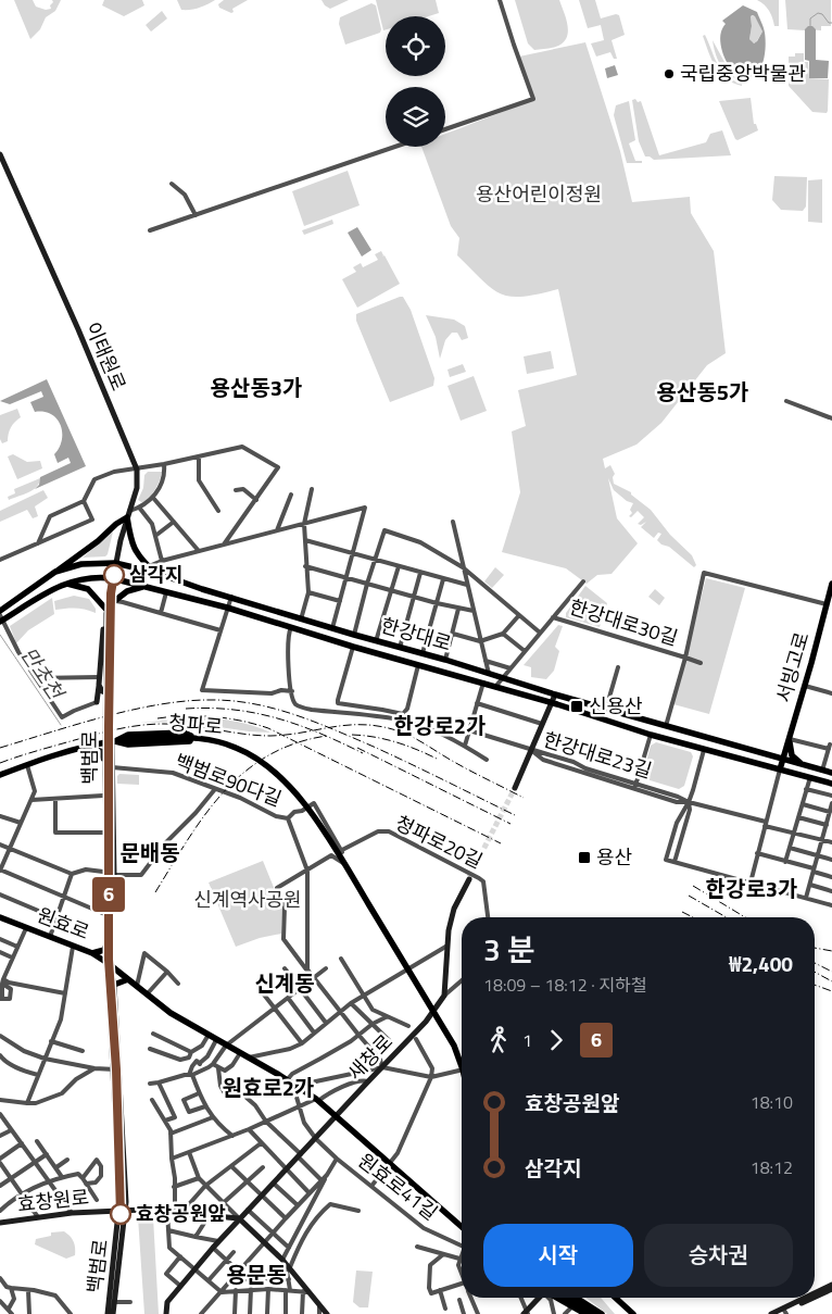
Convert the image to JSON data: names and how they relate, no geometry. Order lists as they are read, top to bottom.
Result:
{
  "streets": {
    "main road": [
      "이태원로",
      "한강대로",
      "서빙고로",
      "청파로",
      "백범로",
      "원효로",
      "새창로",
      "효창원로"
    ],
    "street": [
      "한강대로30길",
      "한강대로23길",
      "백범로90다길",
      "청파로20길",
      "원효로41길"
    ]
  },
  "crossings": [
    ["이태원로", "한강대로"],
    ["이태원로", "백범로"],
    ["한강대로30길", "한강대로"],
    ["한강대로30길", "서빙고로"],
    ["한강대로", "서빙고로"],
    ["한강대로", "백범로"],
    ["청파로", "청파로20길"],
    ["청파로", "새창로"],
    ["백범로", "원효로"],
    ["백범로", "효창원로"],
    ["원효로", "새창로"],
    ["새창로", "원효로41길"],
    ["새창로", "효창원로"]
  ],
  "districts": [
    "용산동3가",
    "용산동5가",
    "한강로2가",
    "문배동",
    "한강로3가",
    "신계동",
    "원효로2가",
    "용문동"
  ],
  "water": ["만초천"],
  "parks": ["용산어린이정원", "신계역사공원"],
  "places": {
    "other": ["국립중앙박물관", "삼각지", "효창공원앞"],
    "transit": ["신용산", "용산"]
  },
  "lines": ["metro line 6"],
  "page": {
    "on_map": "6",
    "heading": ["3 분", "18:09 – 18:12 · 지하철", "₩2,400"],
    "legs": ["1", "6"],
    "list": [
      {
        "name": "효창공원앞",
        "value": "18:10"
      },
      {
        "name": "삼각지",
        "value": "18:12"
      }
    ],
    "buttons": ["시작", "승차권"]
  }
}
